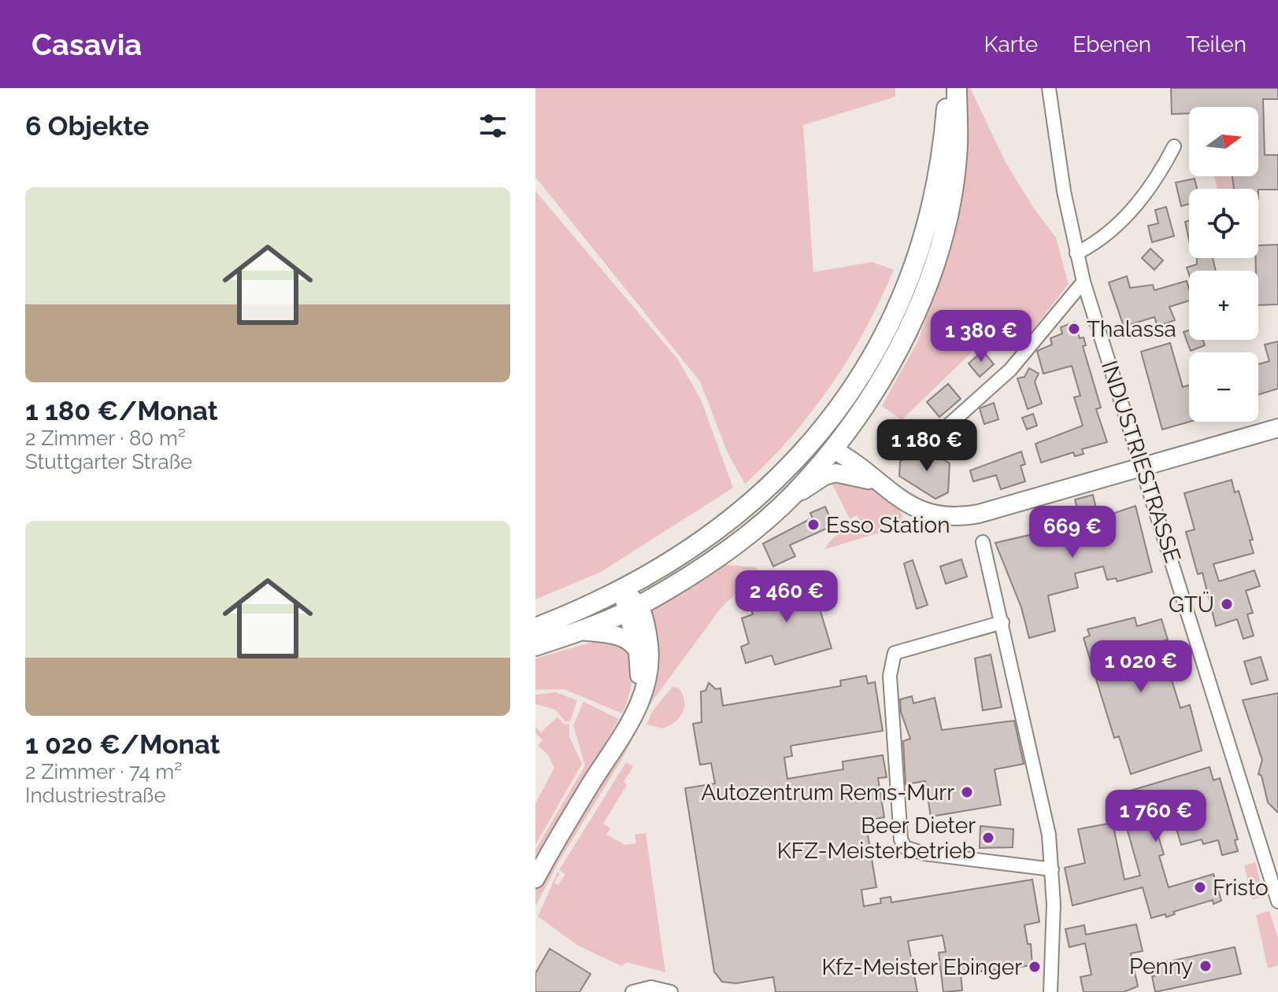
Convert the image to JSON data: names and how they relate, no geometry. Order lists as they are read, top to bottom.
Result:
{
  "streets": {
    "street": ["INDUSTRIESTRASSE"]
  },
  "places": [
    "Thalassa",
    "Esso Station",
    "GTÜ",
    "Autozentrum Rems-Murr",
    "Beer Dieter KFZ-Meisterbetrieb",
    "Fristo",
    "Penny",
    "Kfz-Meister Ebinger"
  ],
  "north": "right",
  "page": {
    "header": "Casavia",
    "nav": ["Karte", "Ebenen", "Teilen"],
    "heading": "6 Objekte",
    "map_buttons": ["+", "−"],
    "list": [
      {
        "name": "1 180 €/Monat",
        "note": "2 Zimmer · 80 m² · Stuttgarter Straße"
      },
      {
        "name": "1 020 €/Monat",
        "note": "2 Zimmer · 74 m² · Industriestraße"
      }
    ],
    "price": [
      "1 380 €",
      "1 180 €",
      "669 €",
      "2 460 €",
      "1 020 €",
      "1 760 €"
    ]
  }
}
